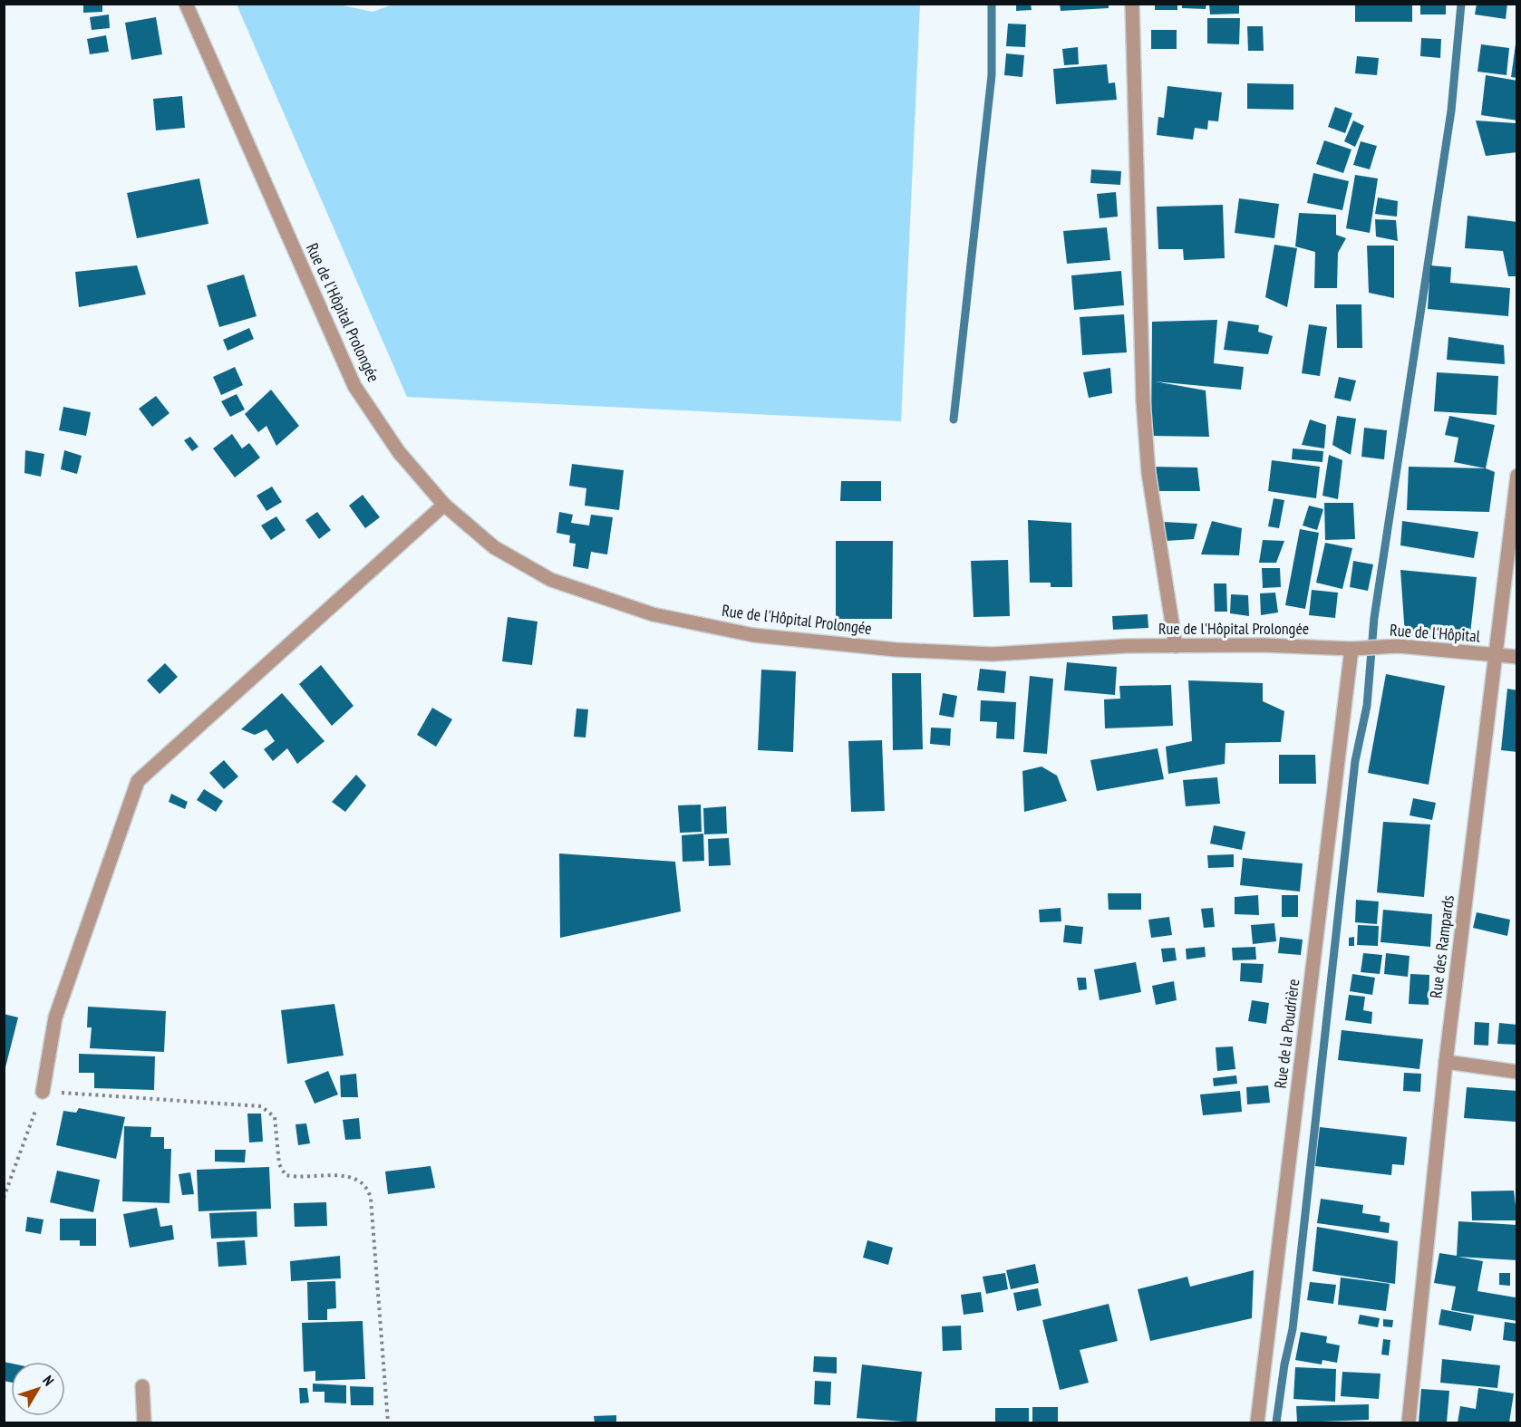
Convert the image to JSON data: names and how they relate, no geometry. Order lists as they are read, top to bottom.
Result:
{
  "streets": {
    "street": [
      "Rue de l'Hôpital Prolongée",
      "Rue de l'Hôpital",
      "Rue des Rampards",
      "Rue de la Poudrière"
    ]
  },
  "crossings": [
    ["Rue de l'Hôpital Prolongée", "Rue de l'Hôpital"],
    ["Rue de l'Hôpital Prolongée", "Rue de la Poudrière"],
    ["Rue de l'Hôpital", "Rue des Rampards"],
    ["Rue de l'Hôpital", "Rue de la Poudrière"]
  ],
  "north": "top right"
}
